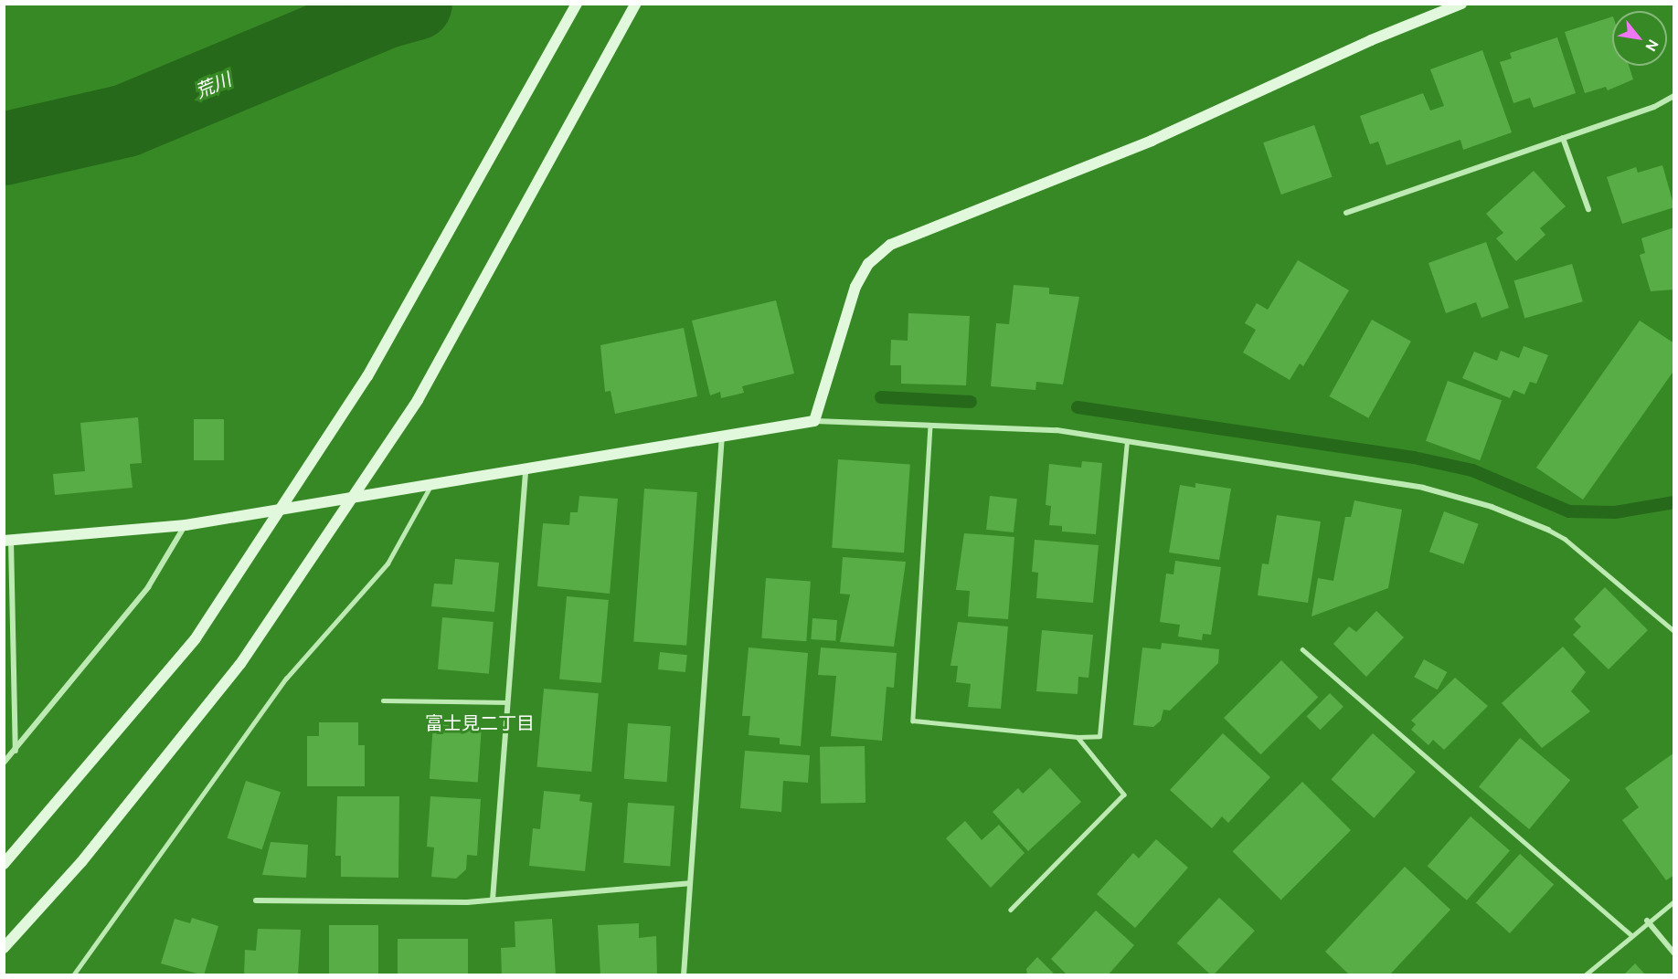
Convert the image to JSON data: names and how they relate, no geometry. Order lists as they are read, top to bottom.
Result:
{
  "districts": ["富士見二丁目"],
  "water": ["荒川"],
  "north": "bottom right"
}
